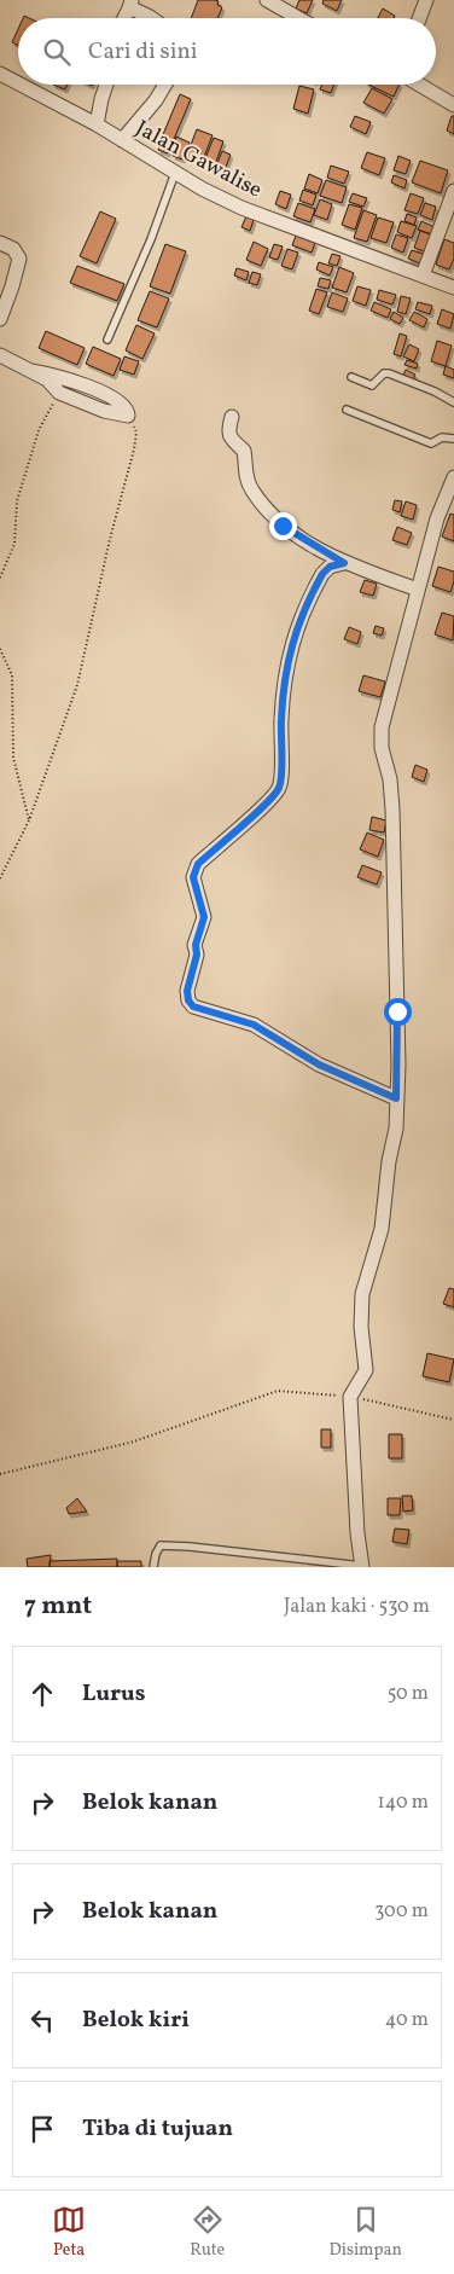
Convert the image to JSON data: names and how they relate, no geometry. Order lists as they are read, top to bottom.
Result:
{
  "streets": {
    "street": ["Jalan Gawalise"]
  },
  "page": {
    "search": "Cari di sini",
    "heading": ["7 mnt", "Jalan kaki · 530 m"],
    "list": [
      ["Lurus", "50 m"],
      ["Belok kanan", "140 m"],
      ["Belok kanan", "300 m"],
      ["Belok kiri", "40 m"],
      "Tiba di tujuan"
    ],
    "nav": ["Peta", "Rute", "Disimpan"]
  }
}
